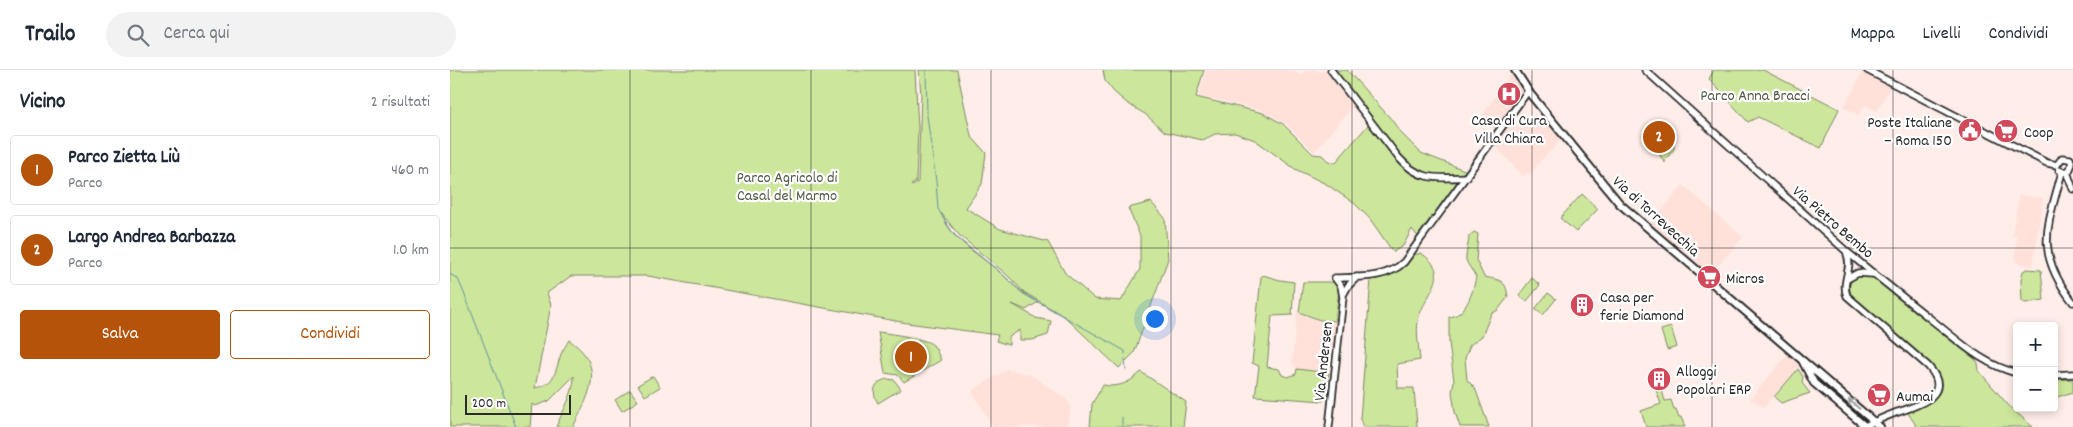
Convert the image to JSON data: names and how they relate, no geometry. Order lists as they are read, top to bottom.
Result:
{
  "streets": {
    "main road": ["Via di Torrevecchia"],
    "street": ["Via Pietro Bembo", "Via Andersen"]
  },
  "parks": ["Parco Anna Bracci", "Parco Agricolo di Casal del Marmo"],
  "places": {
    "hospital": ["Casa di Cura Villa Chiara"],
    "public building": ["Poste Italiane – Roma 150"],
    "supermarket": ["Coop", "Micros", "Aumai"],
    "building": ["Casa per ferie Diamond", "Alloggi Popolari ERP"]
  },
  "scale_bar": "200 m",
  "page": {
    "header": "Trailo",
    "search": "Cerca qui",
    "nav": ["Mappa", "Livelli", "Condividi"],
    "heading": ["Vicino", "2 risultati"],
    "pins": ["2", "1"],
    "list": [
      {
        "mark": "1",
        "name": "Parco Zietta Liù",
        "note": "Parco",
        "value": "460 m"
      },
      {
        "mark": "2",
        "name": "Largo Andrea Barbazza",
        "note": "Parco",
        "value": "1.0 km"
      }
    ],
    "buttons": ["Salva", "Condividi"],
    "map_buttons": ["+", "−"],
    "scale": "200 m"
  }
}
